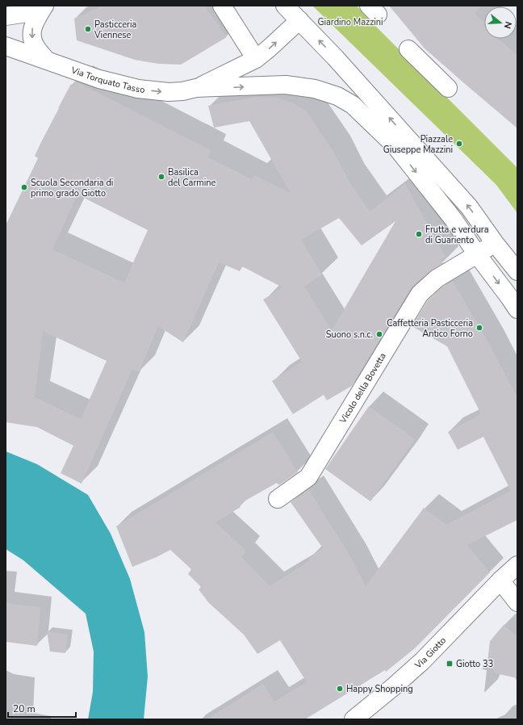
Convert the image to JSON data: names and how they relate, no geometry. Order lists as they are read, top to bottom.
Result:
{
  "streets": {
    "street": ["Via Torquato Tasso", "Vicolo della Bovetta", "Via Giotto"]
  },
  "crossings": [
    ["Via Torquato Tasso", "Vicolo della Bovetta"]
  ],
  "one_way": ["Via Torquato Tasso"],
  "parks": ["Giardino Mazzini"],
  "places": {
    "other": [
      "Pasticceria Viennese",
      "Piazzale Giuseppe Mazzini",
      "Basilica del Carmine",
      "Scuola Secondaria di primo grado Giotto",
      "Frutta e verdura di Guariento",
      "Caffetteria Pasticceria Antico Forno",
      "Suono s.n.c.",
      "Happy Shopping"
    ],
    "transit": ["Giotto 33"]
  },
  "scale_bar": "20 m",
  "north": "right"
}
